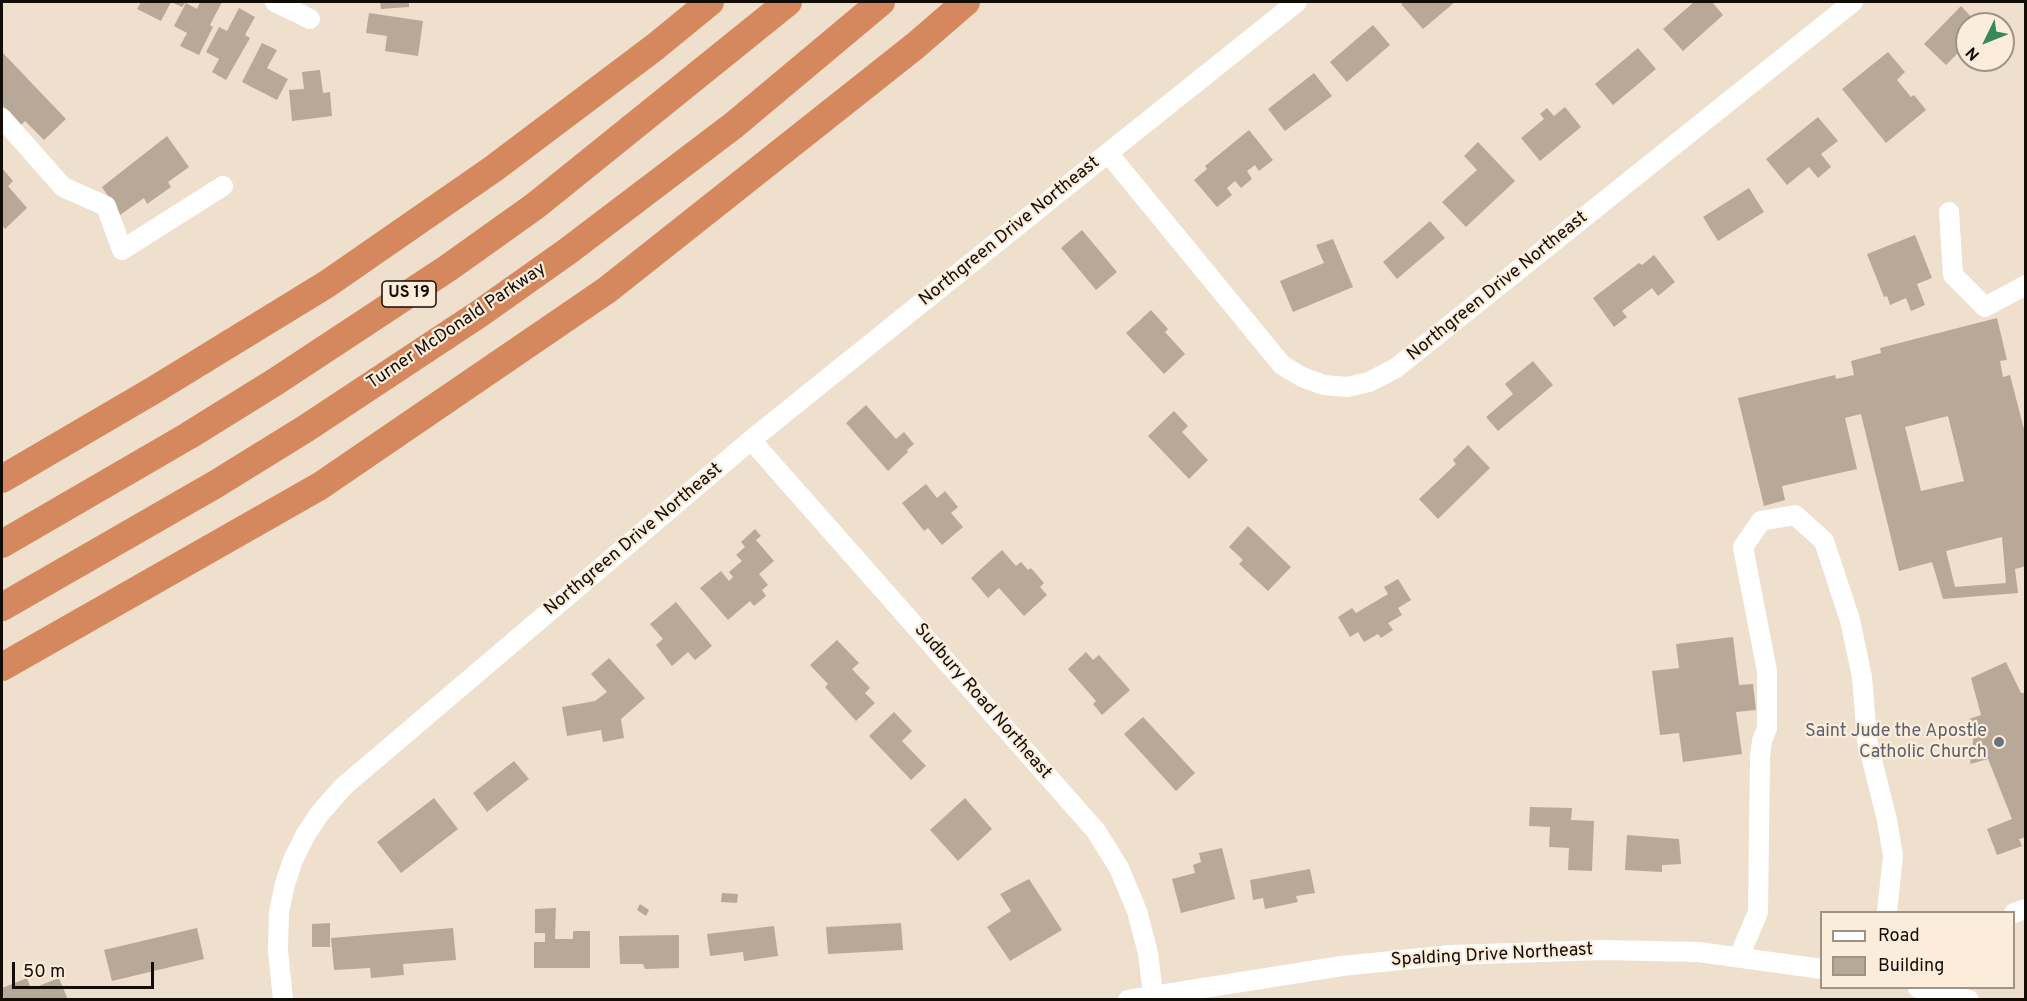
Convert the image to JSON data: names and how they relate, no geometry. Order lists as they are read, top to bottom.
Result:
{
  "streets": {
    "highway": ["US 19", "Turner McDonald Parkway"],
    "street": ["Northgreen Drive Northeast", "Sudbury Road Northeast", "Spalding Drive Northeast"]
  },
  "crossings": [
    ["Northgreen Drive Northeast", "Sudbury Road Northeast"],
    ["Sudbury Road Northeast", "Spalding Drive Northeast"]
  ],
  "places": ["Saint Jude the Apostle Catholic Church"],
  "legend": ["Road", "Building"],
  "scale_bar": "50 m",
  "north": "bottom left"
}
